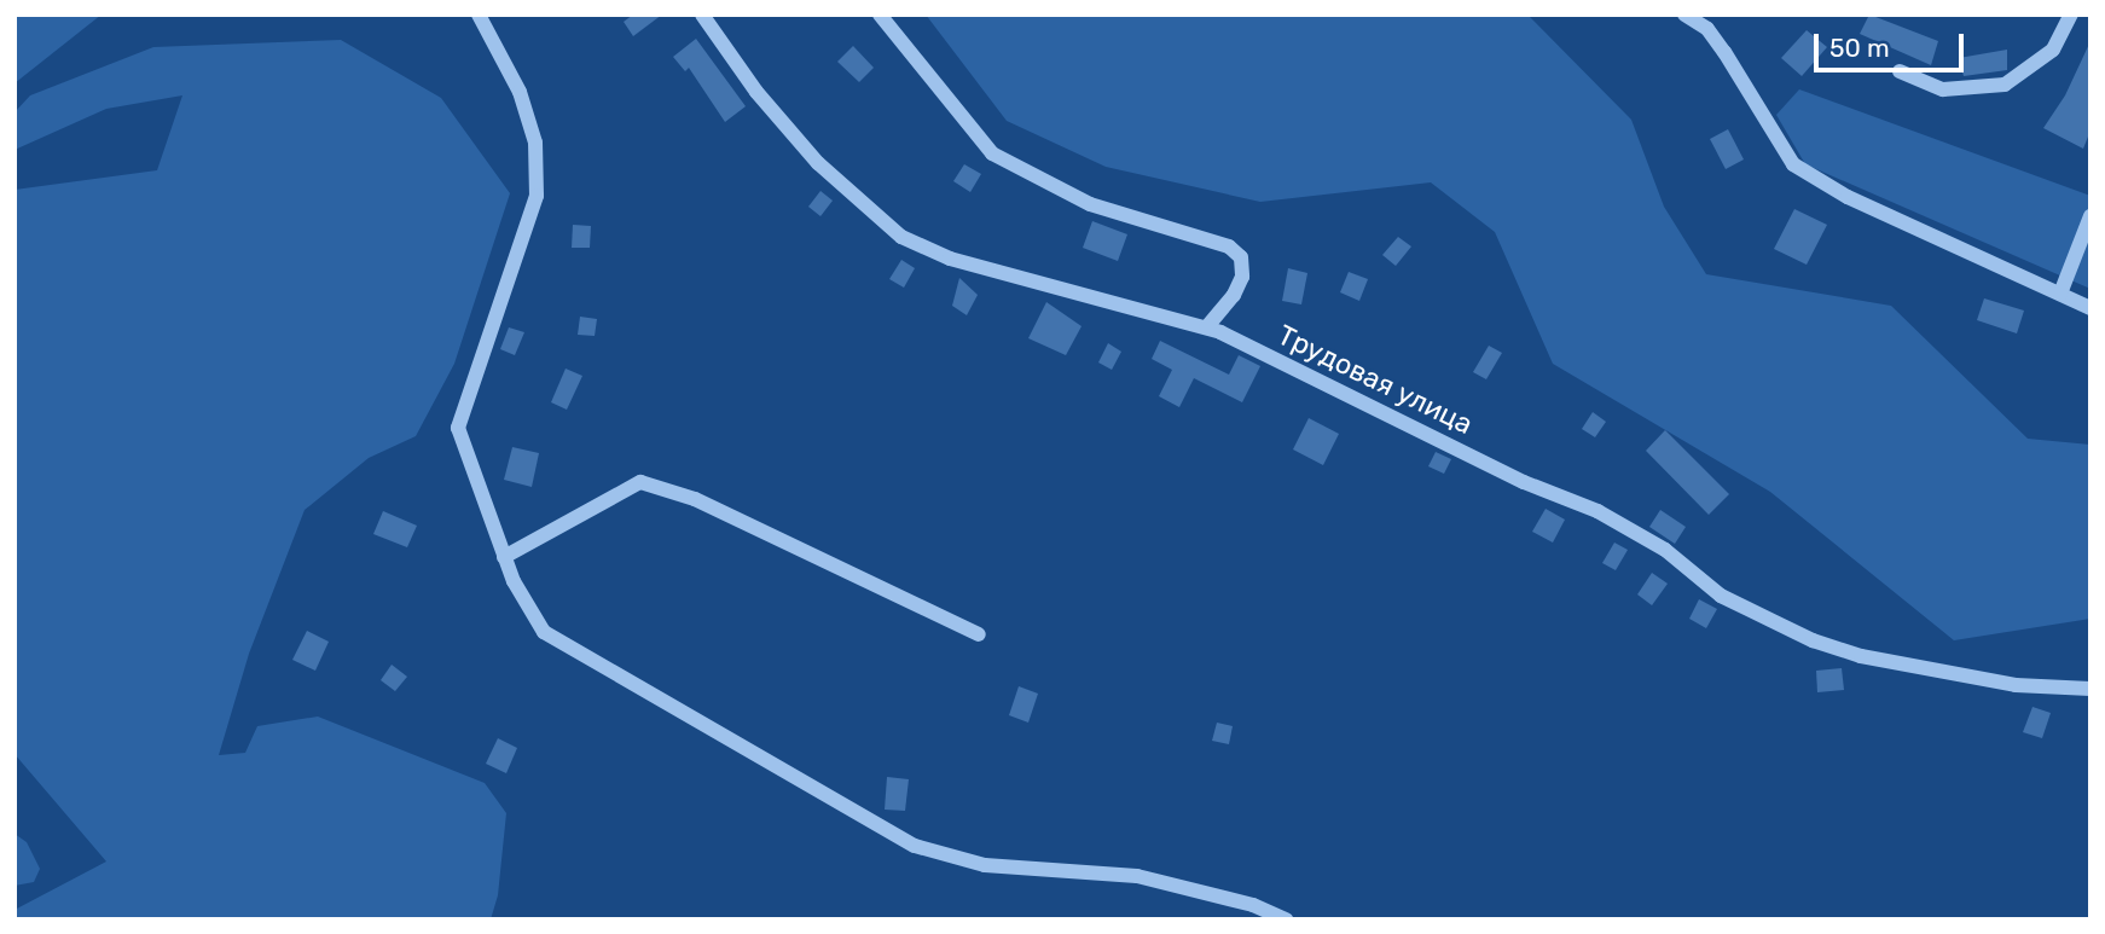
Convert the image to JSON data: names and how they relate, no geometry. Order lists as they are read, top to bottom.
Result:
{
  "streets": {
    "street": ["Трудовая улица"]
  },
  "scale_bar": "50 m"
}
